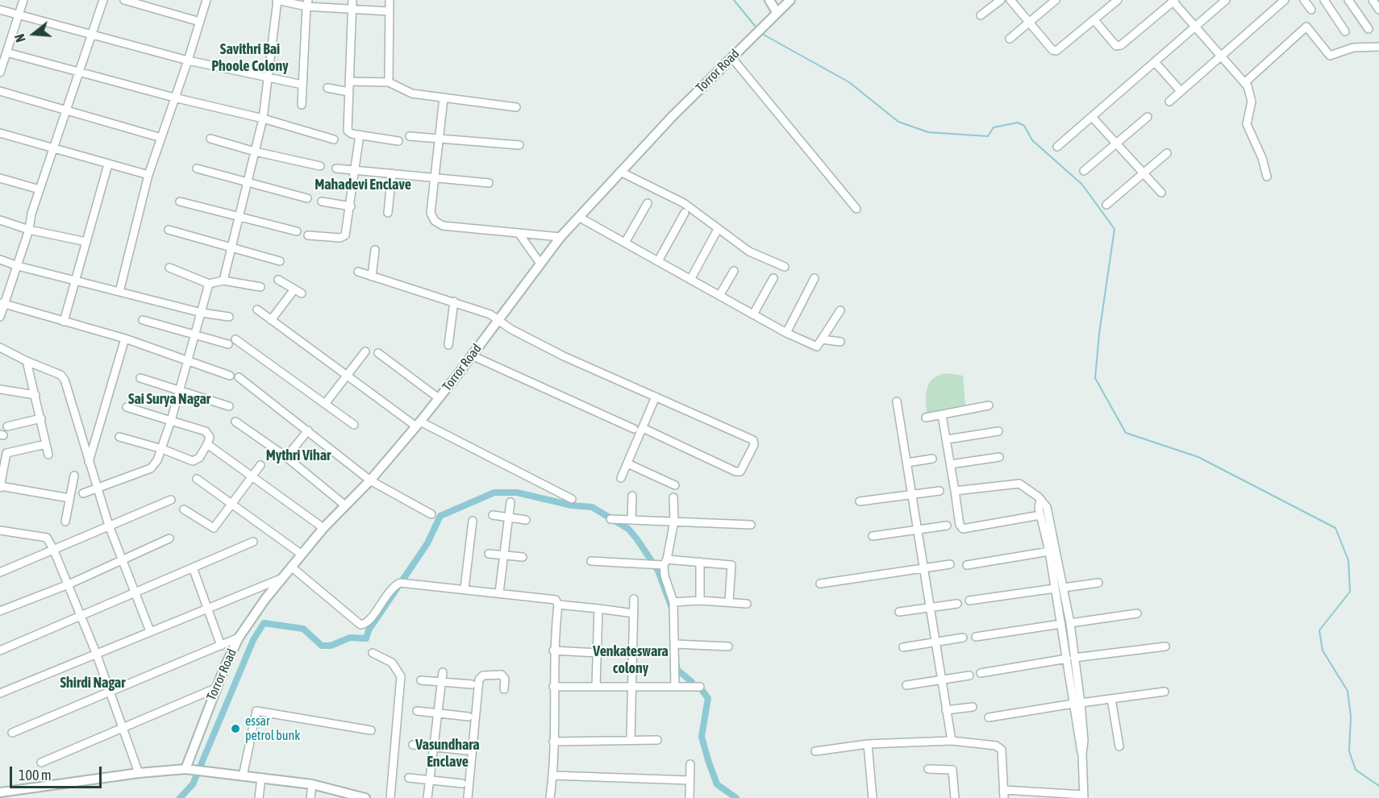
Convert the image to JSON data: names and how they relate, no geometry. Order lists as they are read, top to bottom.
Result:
{
  "streets": {
    "street": ["Torror Road"]
  },
  "districts": [
    "Savithri Bai Phoole Colony",
    "Mahadevi Enclave",
    "Sai Surya Nagar",
    "Mythri Vihar",
    "Venkateswara colony",
    "Shirdi Nagar",
    "Vasundhara Enclave"
  ],
  "places": ["essar petrol bunk"],
  "scale_bar": "100 m",
  "north": "left"
}
